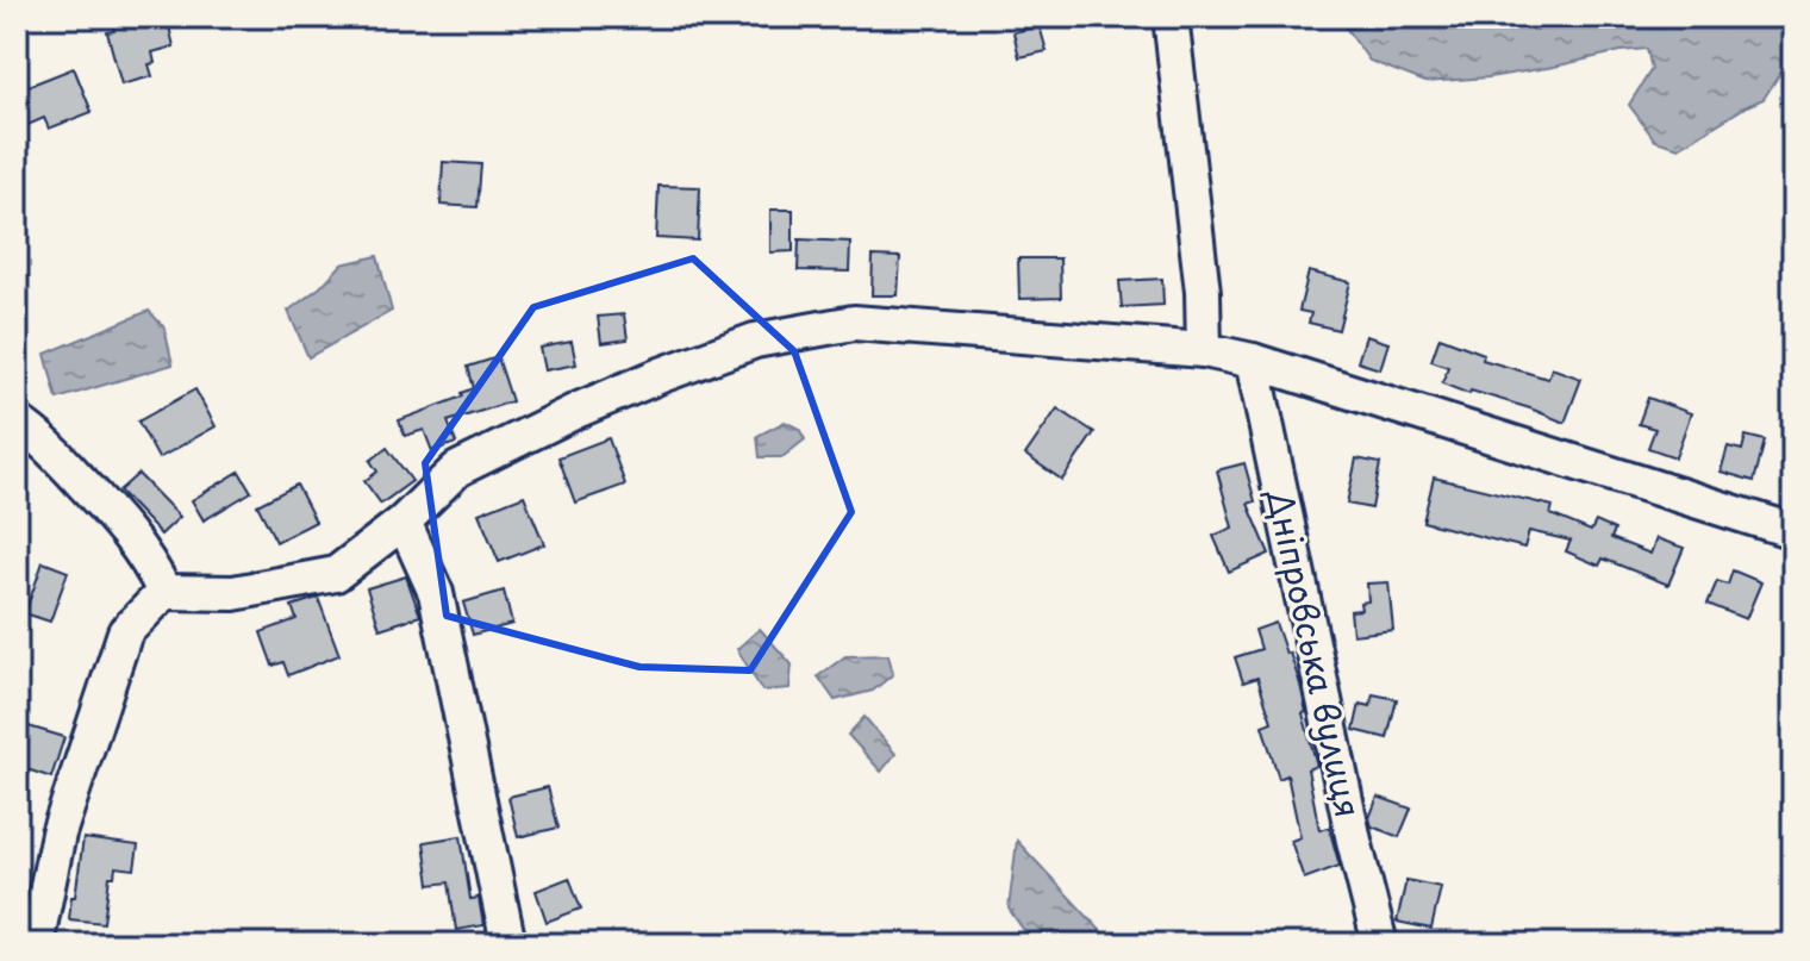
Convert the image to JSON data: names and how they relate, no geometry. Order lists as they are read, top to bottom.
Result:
{
  "streets": {
    "street": ["Дніпровська вулиця"]
  }
}
